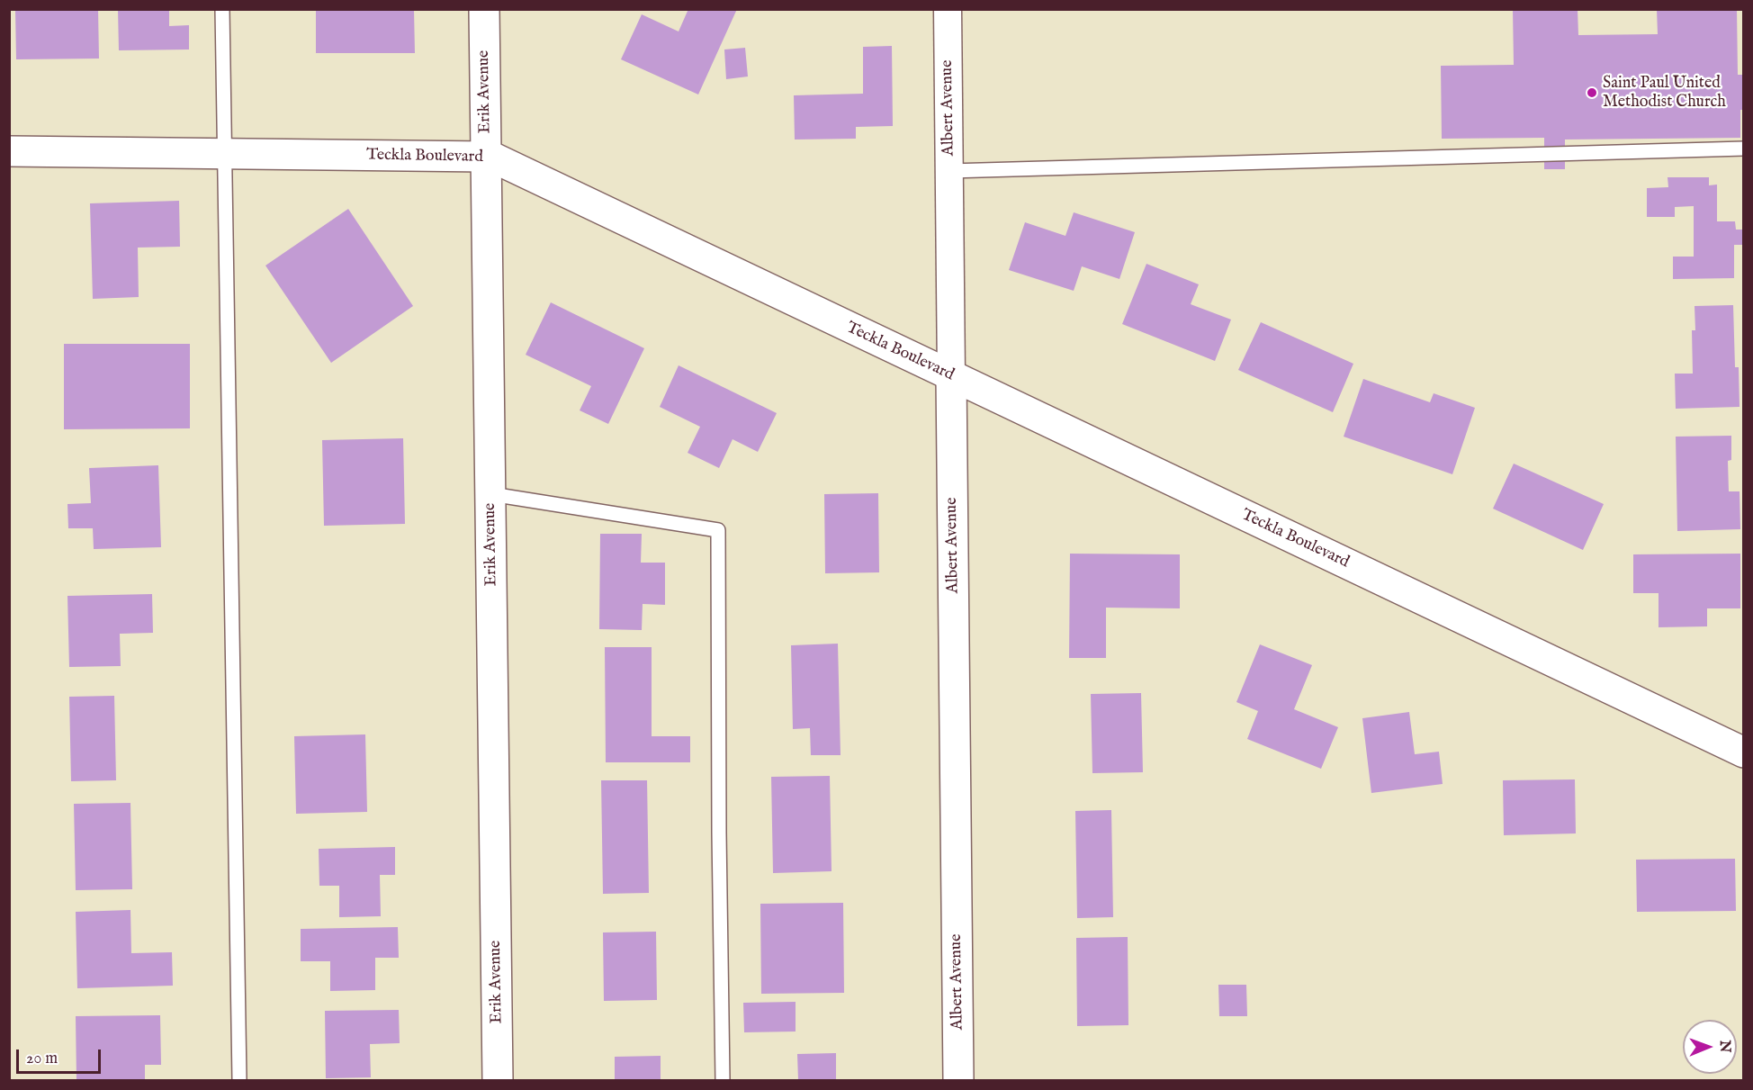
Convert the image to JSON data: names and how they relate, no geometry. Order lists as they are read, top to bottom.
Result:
{
  "streets": {
    "main road": ["Erik Avenue", "Albert Avenue", "Teckla Boulevard"]
  },
  "crossings": [
    ["Erik Avenue", "Teckla Boulevard"],
    ["Albert Avenue", "Teckla Boulevard"]
  ],
  "places": ["Saint Paul United Methodist Church"],
  "scale_bar": "20 m",
  "north": "right"
}
